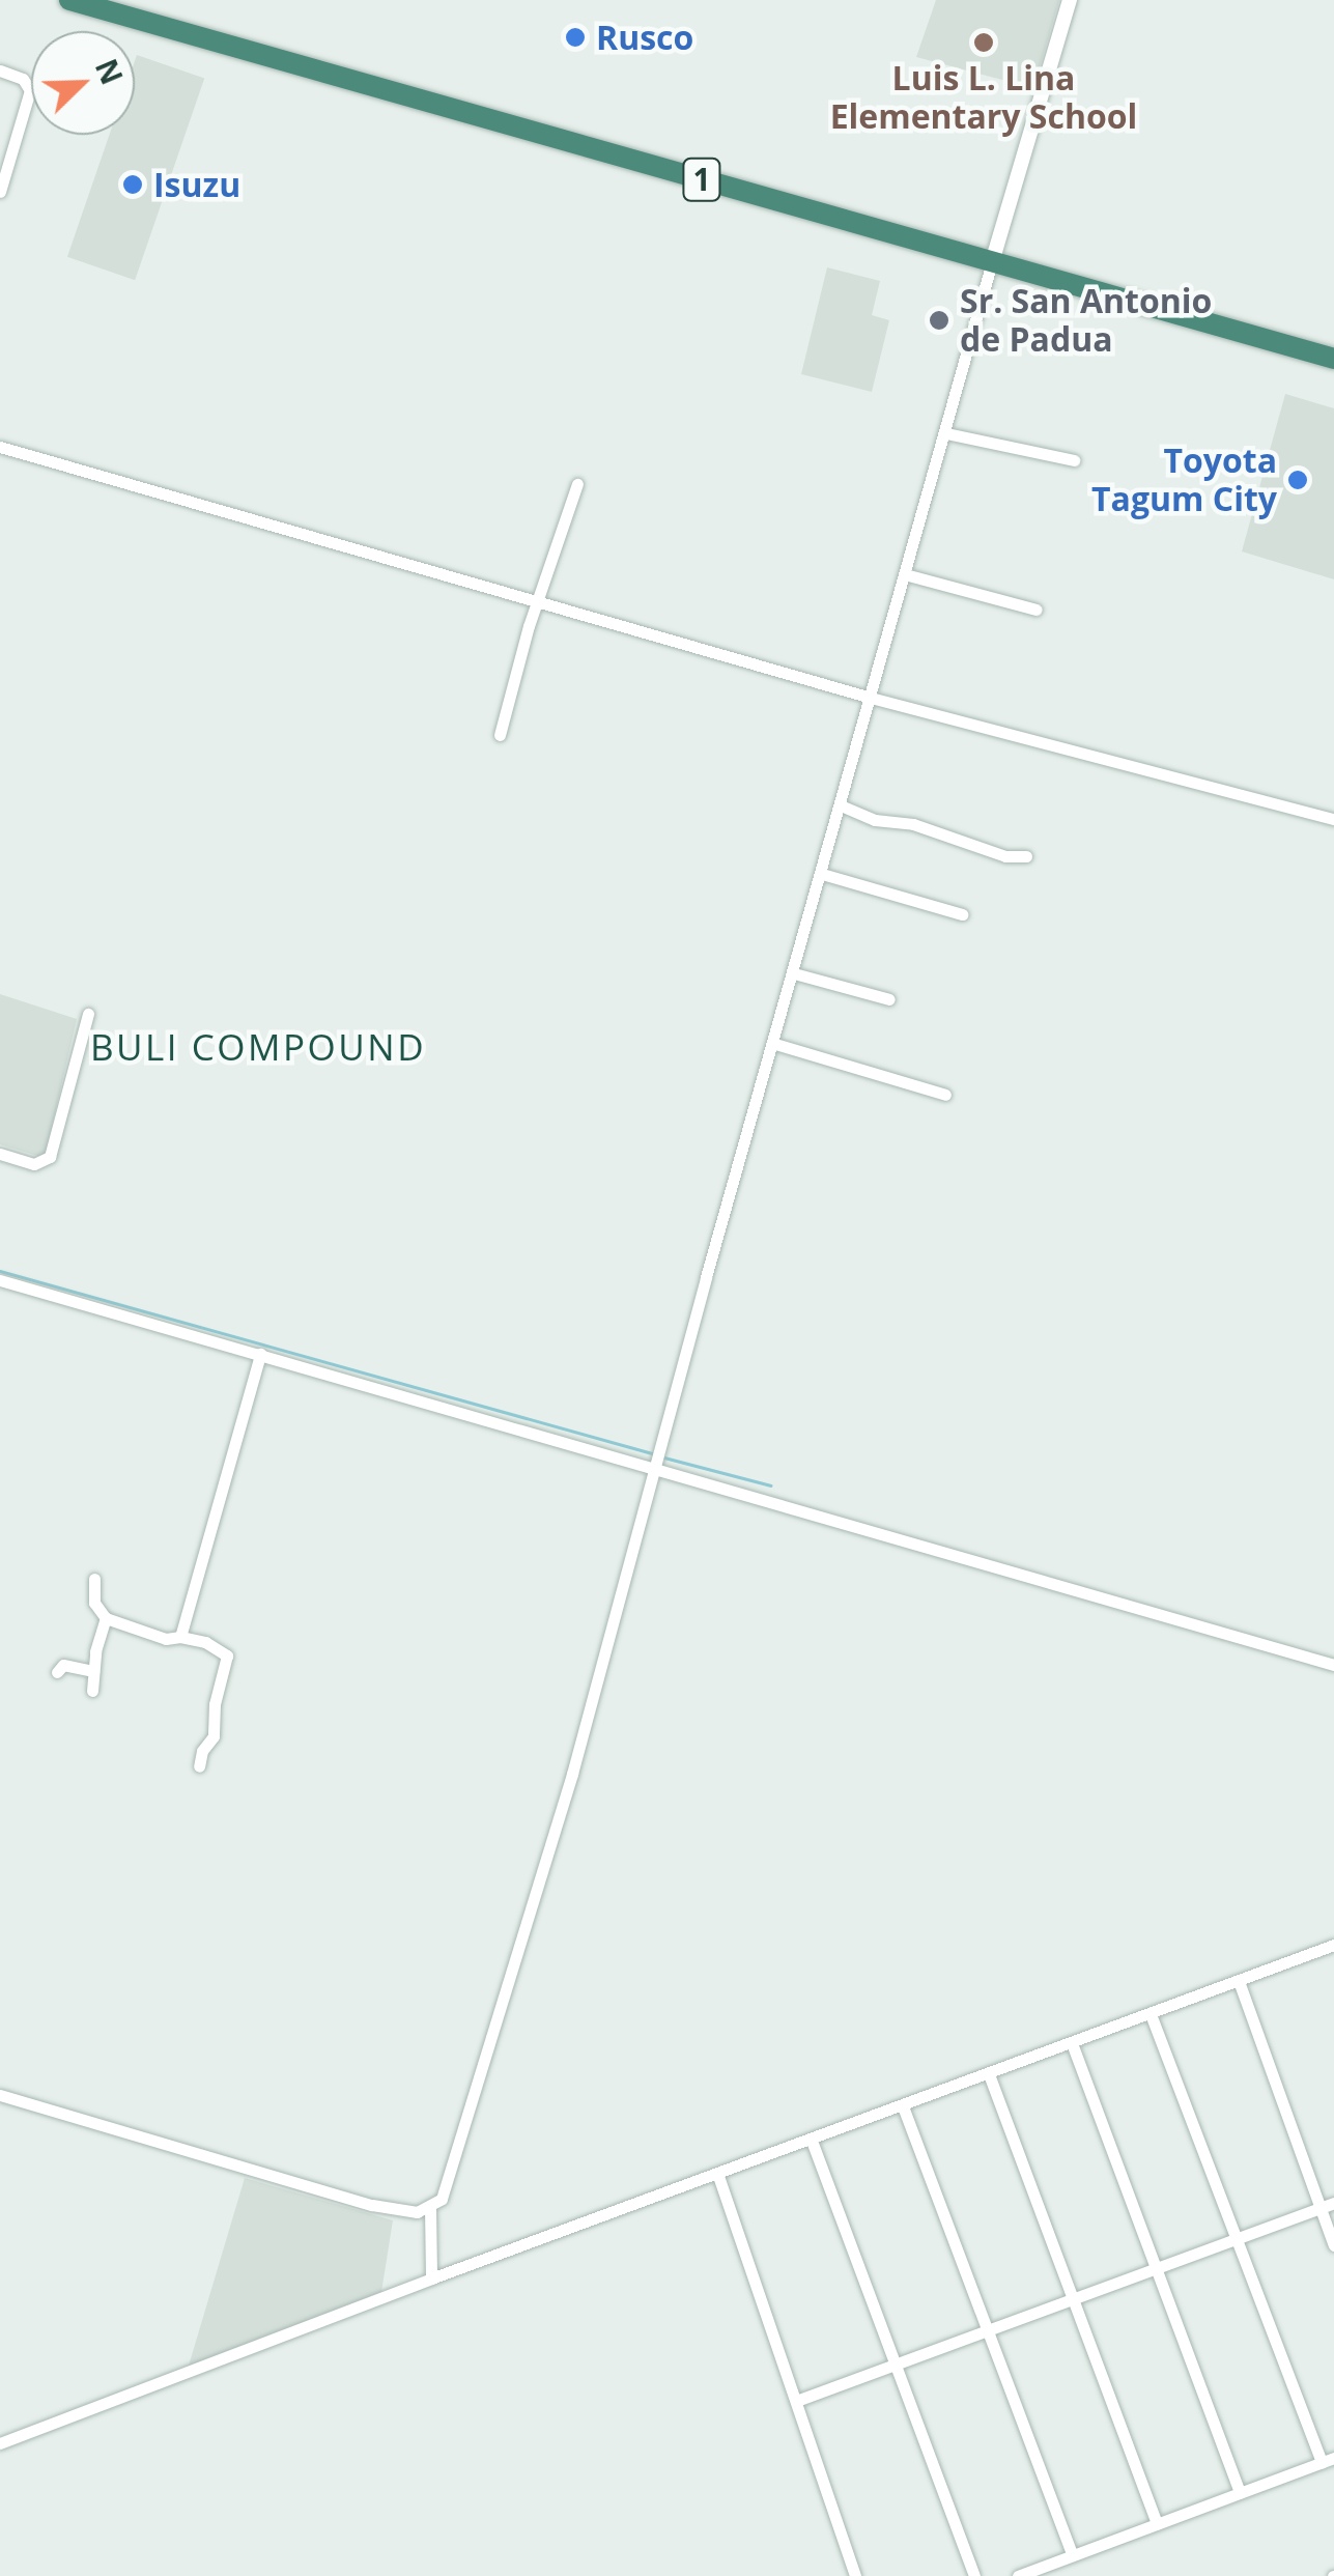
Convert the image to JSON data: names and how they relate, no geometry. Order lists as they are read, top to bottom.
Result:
{
  "streets": {
    "highway": ["1"]
  },
  "districts": ["BULI COMPOUND"],
  "places": [
    "Rusco",
    "Luis L. Lina Elementary School",
    "Isuzu",
    "Sr. San Antonio de Padua",
    "Toyota Tagum City"
  ],
  "north": "top right"
}
